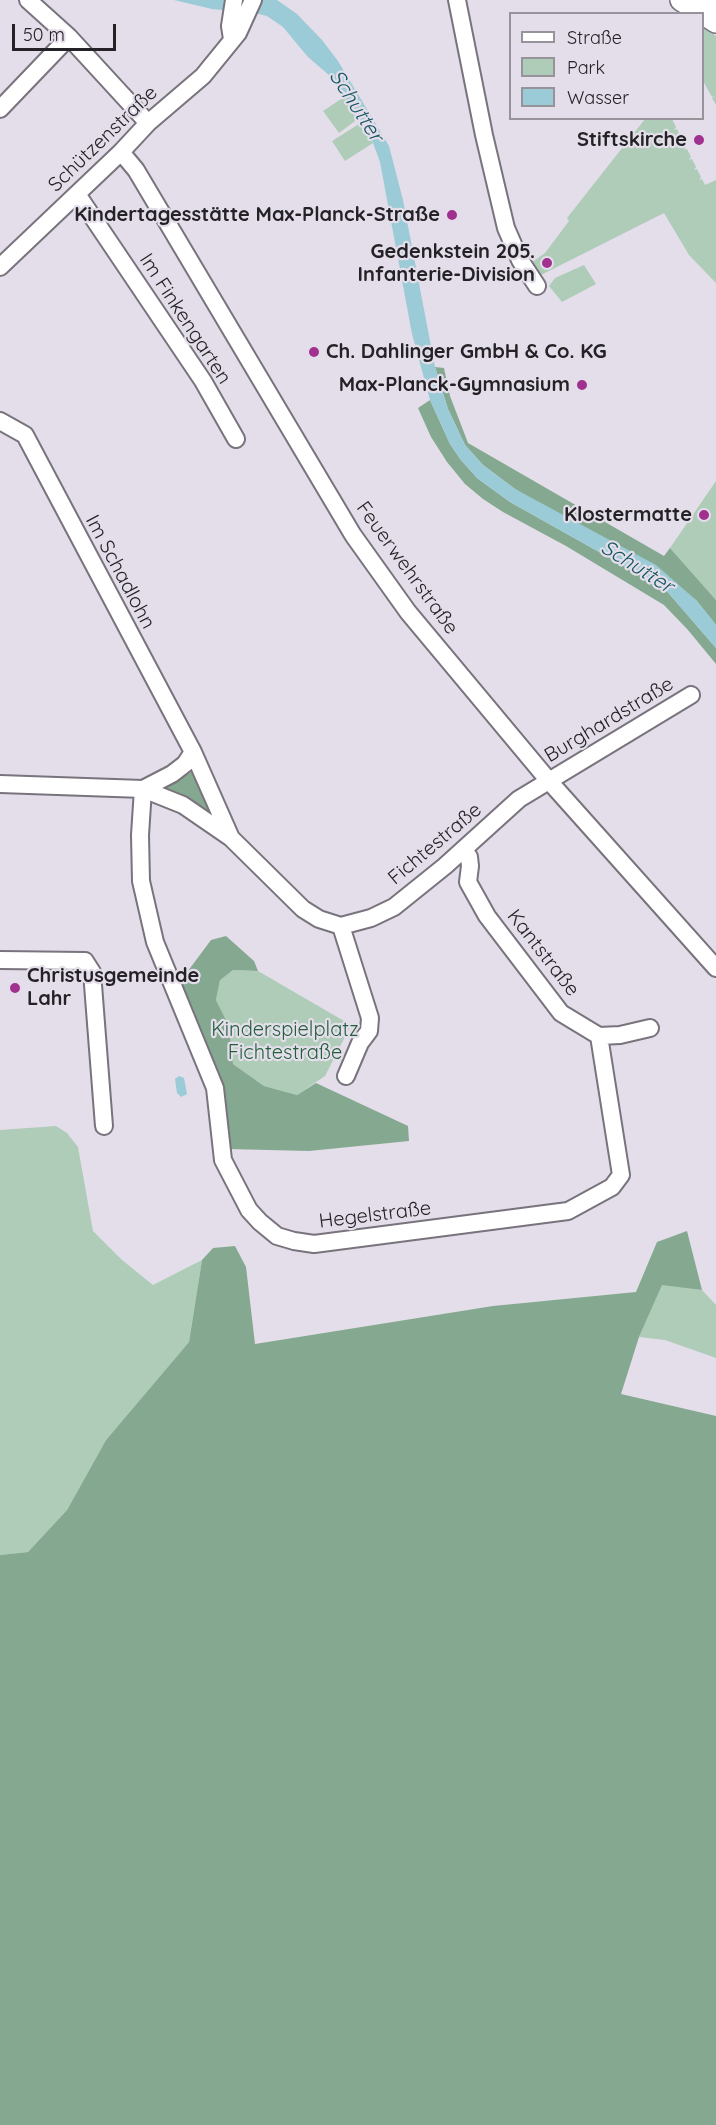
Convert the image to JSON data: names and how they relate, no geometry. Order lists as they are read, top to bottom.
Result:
{
  "streets": {
    "street": [
      "Schützenstraße",
      "Im Finkengarten",
      "Feuerwehrstraße",
      "Im Schadlohn",
      "Burghardstraße",
      "Fichtestraße",
      "Kantstraße",
      "Hegelstraße"
    ]
  },
  "crossings": [
    ["Schützenstraße", "Im Finkengarten"],
    ["Schützenstraße", "Feuerwehrstraße"],
    ["Feuerwehrstraße", "Burghardstraße"],
    ["Feuerwehrstraße", "Fichtestraße"],
    ["Burghardstraße", "Fichtestraße"],
    ["Fichtestraße", "Kantstraße"],
    ["Kantstraße", "Hegelstraße"]
  ],
  "water": ["Schutter"],
  "parks": ["Kinderspielplatz Fichtestraße"],
  "places": [
    "Stiftskirche",
    "Kindertagesstätte Max-Planck-Straße",
    "Gedenkstein 205. Infanterie-Division",
    "Ch. Dahlinger GmbH & Co. KG",
    "Max-Planck-Gymnasium",
    "Klostermatte",
    "Christusgemeinde Lahr"
  ],
  "legend": ["Straße", "Park", "Wasser"],
  "scale_bar": "50 m"
}
